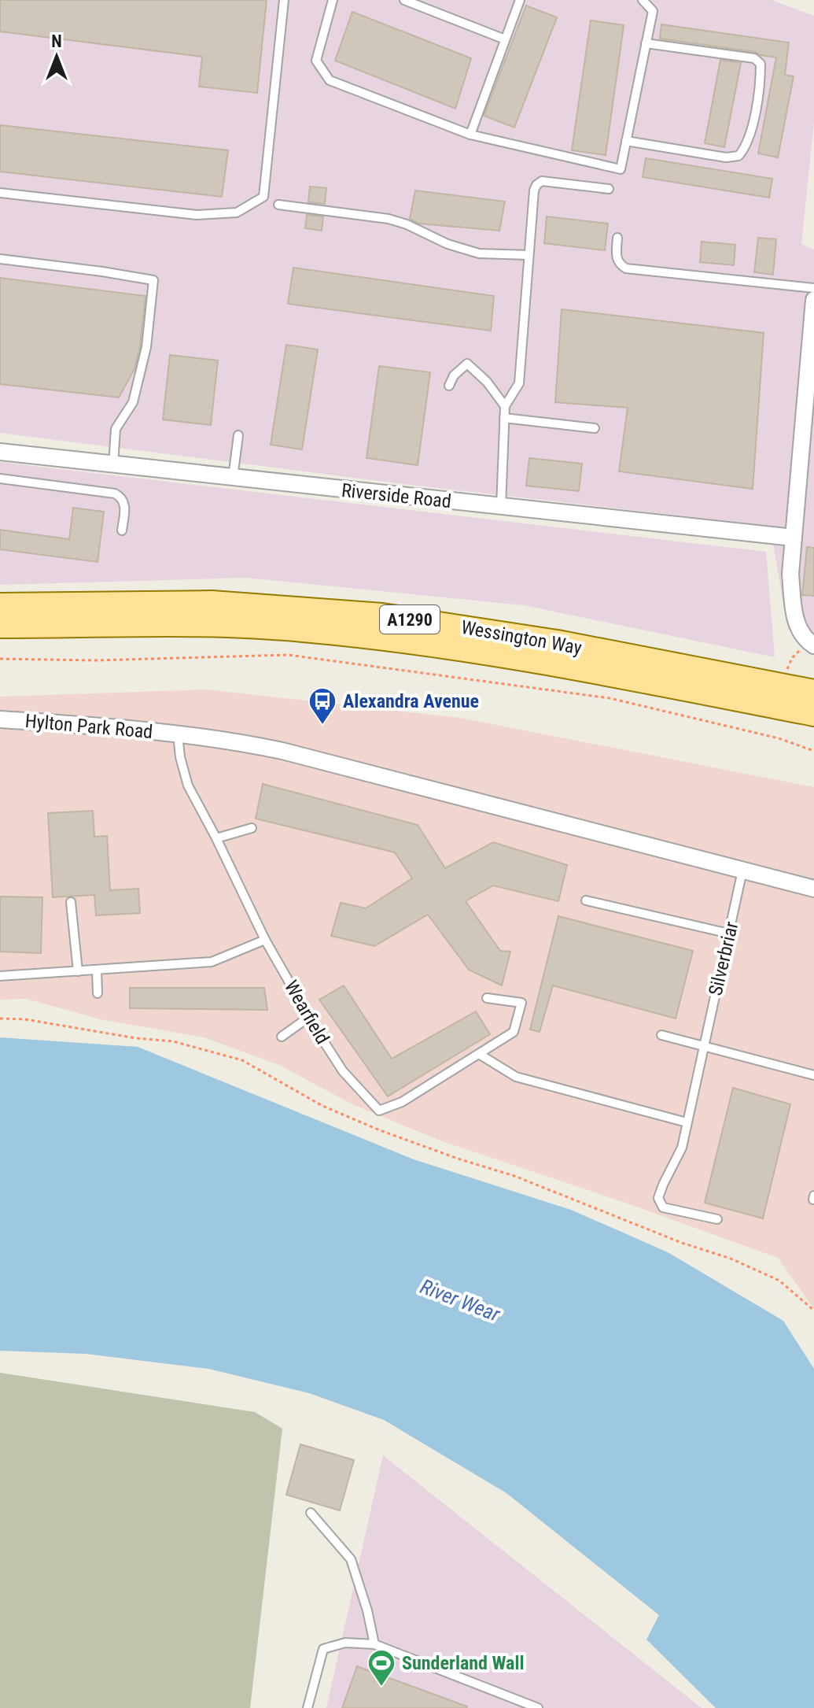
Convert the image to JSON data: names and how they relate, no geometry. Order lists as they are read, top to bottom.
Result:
{
  "streets": {
    "main road": ["A1290", "Wessington Way"],
    "street": ["Riverside Road", "Hylton Park Road"],
    "lane": ["Silverbriar", "Wearfield"]
  },
  "crossings": [
    ["Hylton Park Road", "Wearfield"]
  ],
  "water": ["River Wear"],
  "places": {
    "bus stop": ["Alexandra Avenue"],
    "sports": ["Sunderland Wall"]
  },
  "north": "top"
}
